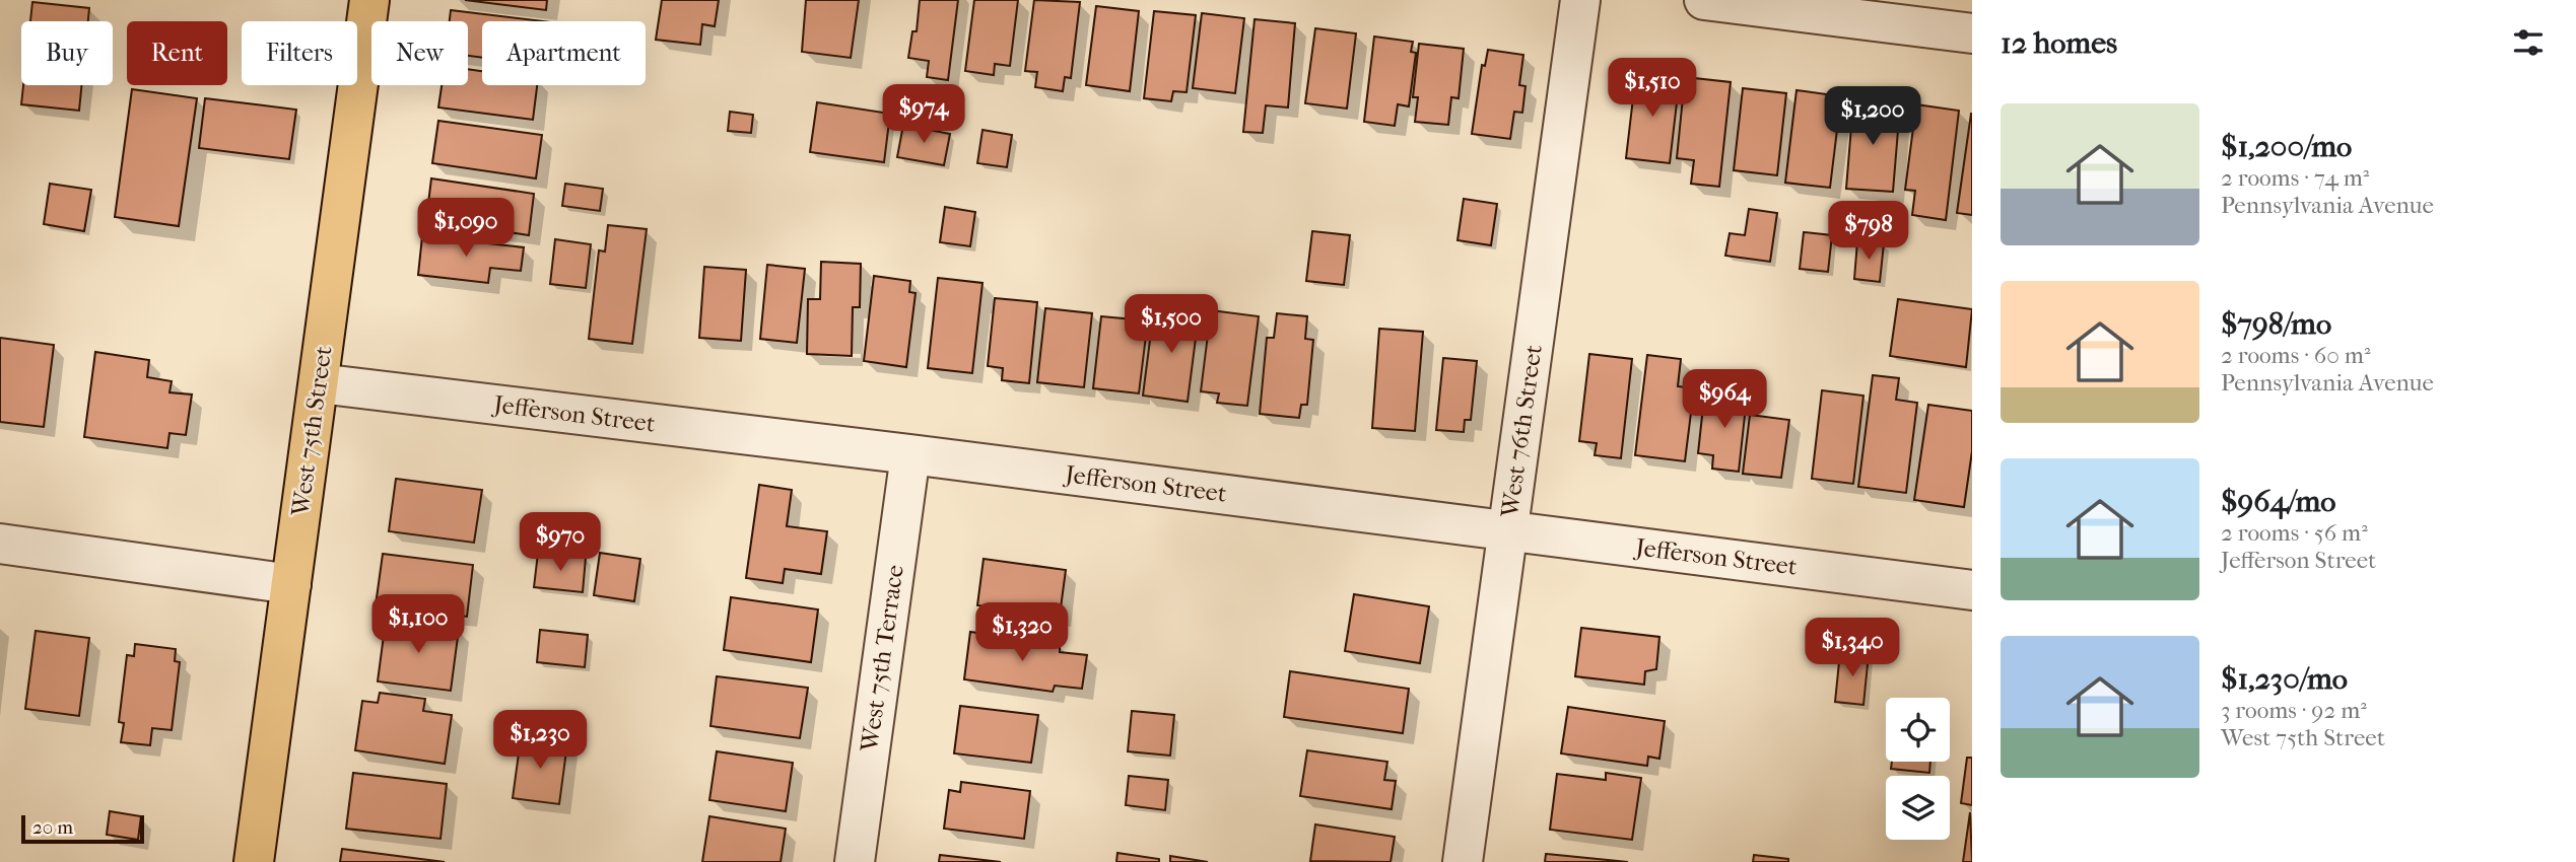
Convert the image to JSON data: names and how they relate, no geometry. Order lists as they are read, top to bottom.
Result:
{
  "streets": {
    "main road": ["West 75th Street"],
    "street": ["Jefferson Street", "West 76th Street", "West 75th Terrace"]
  },
  "crossings": [
    ["Jefferson Street", "West 75th Street"],
    ["Jefferson Street", "West 76th Street"],
    ["Jefferson Street", "West 75th Terrace"]
  ],
  "scale_bar": "20 m",
  "page": {
    "heading": "12 homes",
    "chip": [
      "Buy",
      "Rent",
      "Filters",
      "New",
      "Apartment"
    ],
    "price": [
      "$1,510",
      "$974",
      "$1,200",
      "$1,090",
      "$798",
      "$1,500",
      "$964",
      "$970",
      "$1,100",
      "$1,320",
      "$1,340",
      "$1,230"
    ],
    "list": [
      {
        "name": "$1,200/mo",
        "note": "2 rooms · 74 m² · Pennsylvania Avenue"
      },
      {
        "name": "$798/mo",
        "note": "2 rooms · 60 m² · Pennsylvania Avenue"
      },
      {
        "name": "$964/mo",
        "note": "2 rooms · 56 m² · Jefferson Street"
      },
      {
        "name": "$1,230/mo",
        "note": "3 rooms · 92 m² · West 75th Street"
      }
    ],
    "scale": "20 m"
  }
}
